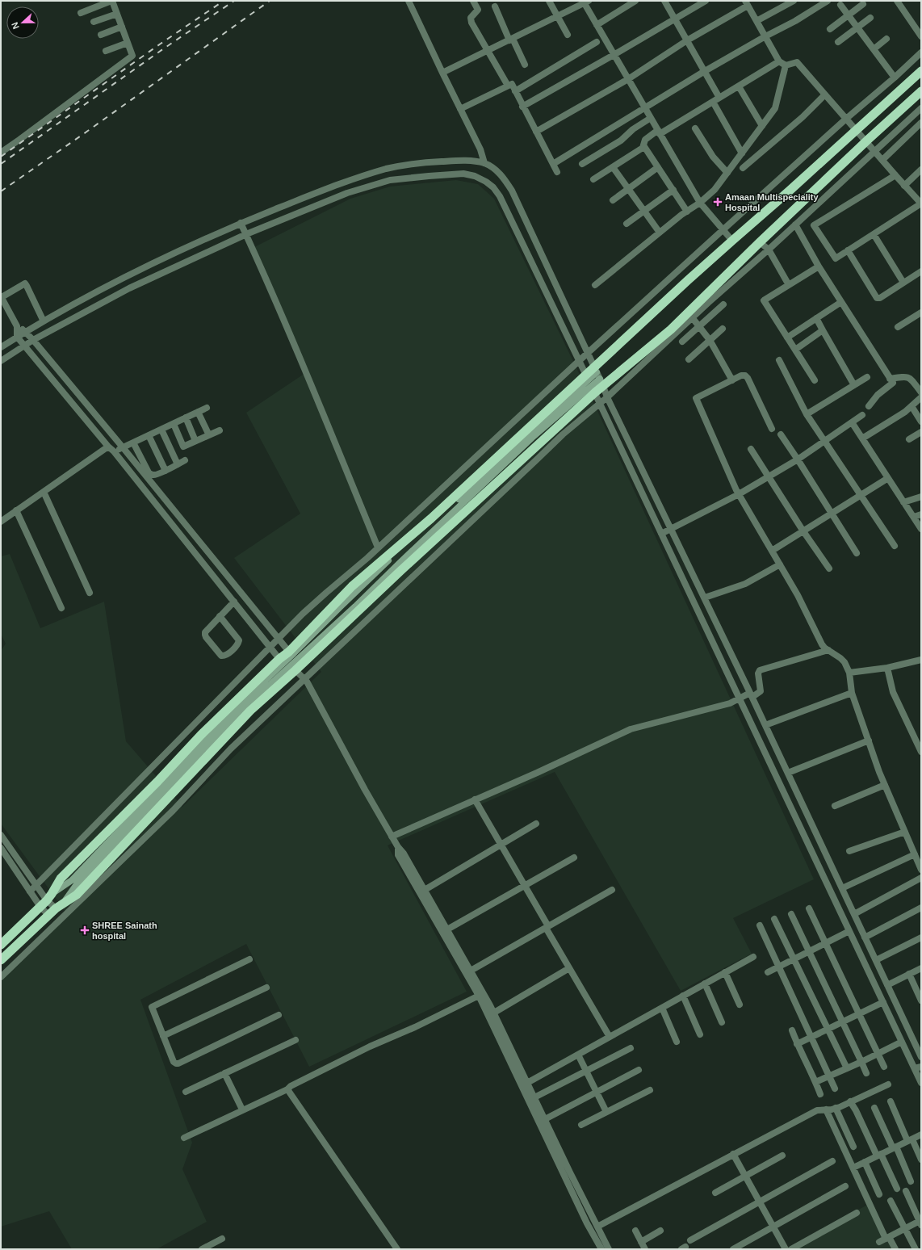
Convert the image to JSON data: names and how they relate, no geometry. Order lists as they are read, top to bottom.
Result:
{
  "places": {
    "health": ["Amaan Multispeciality Hospital", "SHREE Sainath hospital"]
  },
  "north": "left"
}
